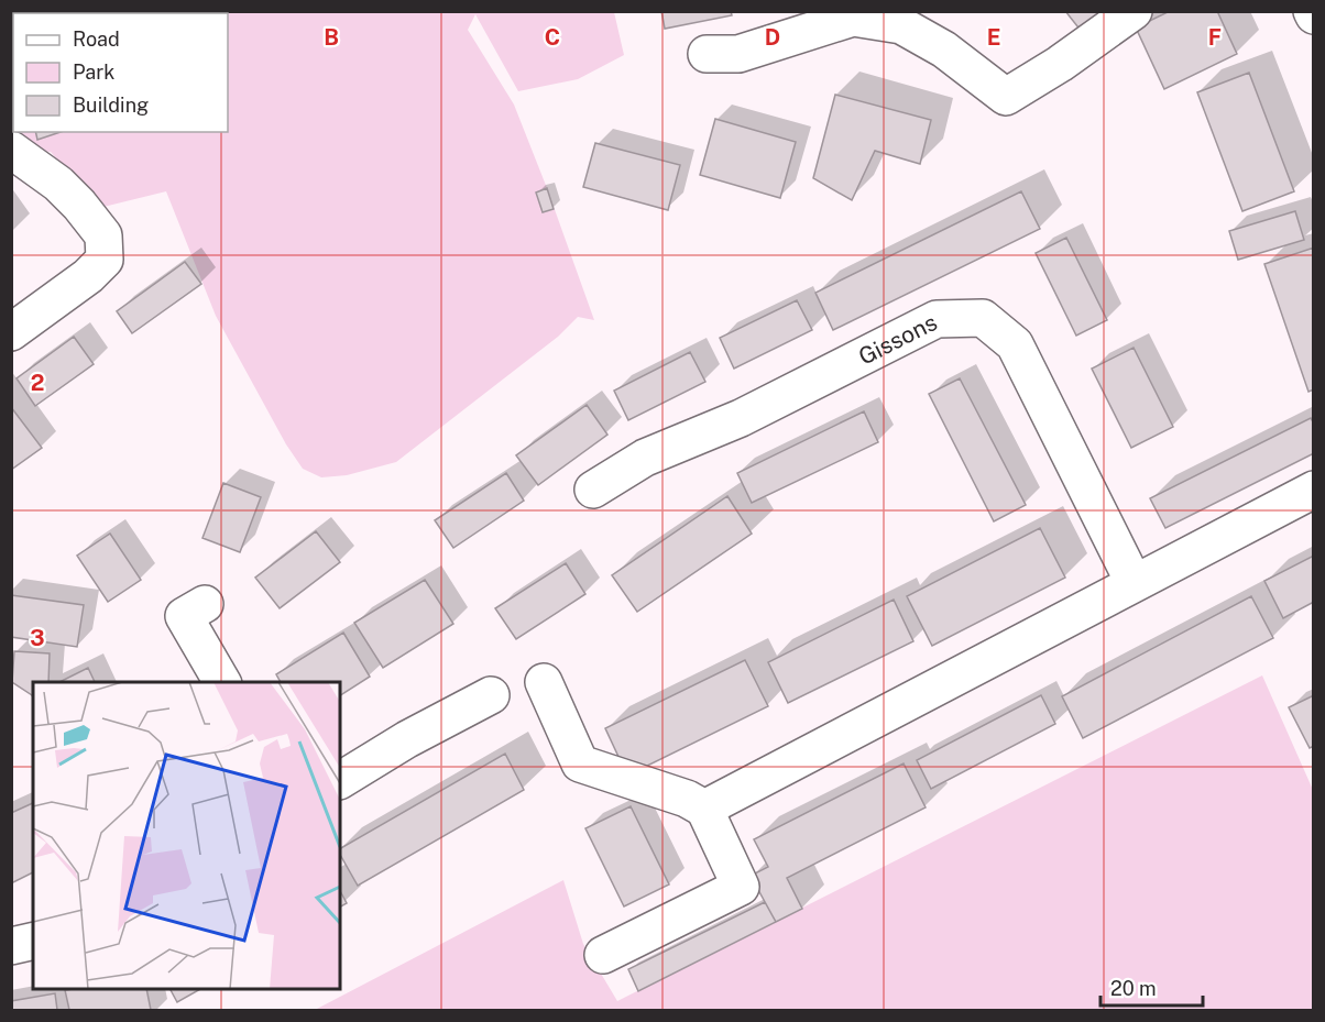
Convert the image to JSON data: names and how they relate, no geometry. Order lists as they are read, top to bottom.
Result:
{
  "streets": {
    "street": ["Gissons"]
  },
  "legend": ["Road", "Park", "Building"],
  "scale_bar": "20 m",
  "grid": {
    "columns": [
      "B",
      "C",
      "D",
      "E",
      "F"
    ],
    "rows": ["2", "3"]
  }
}
